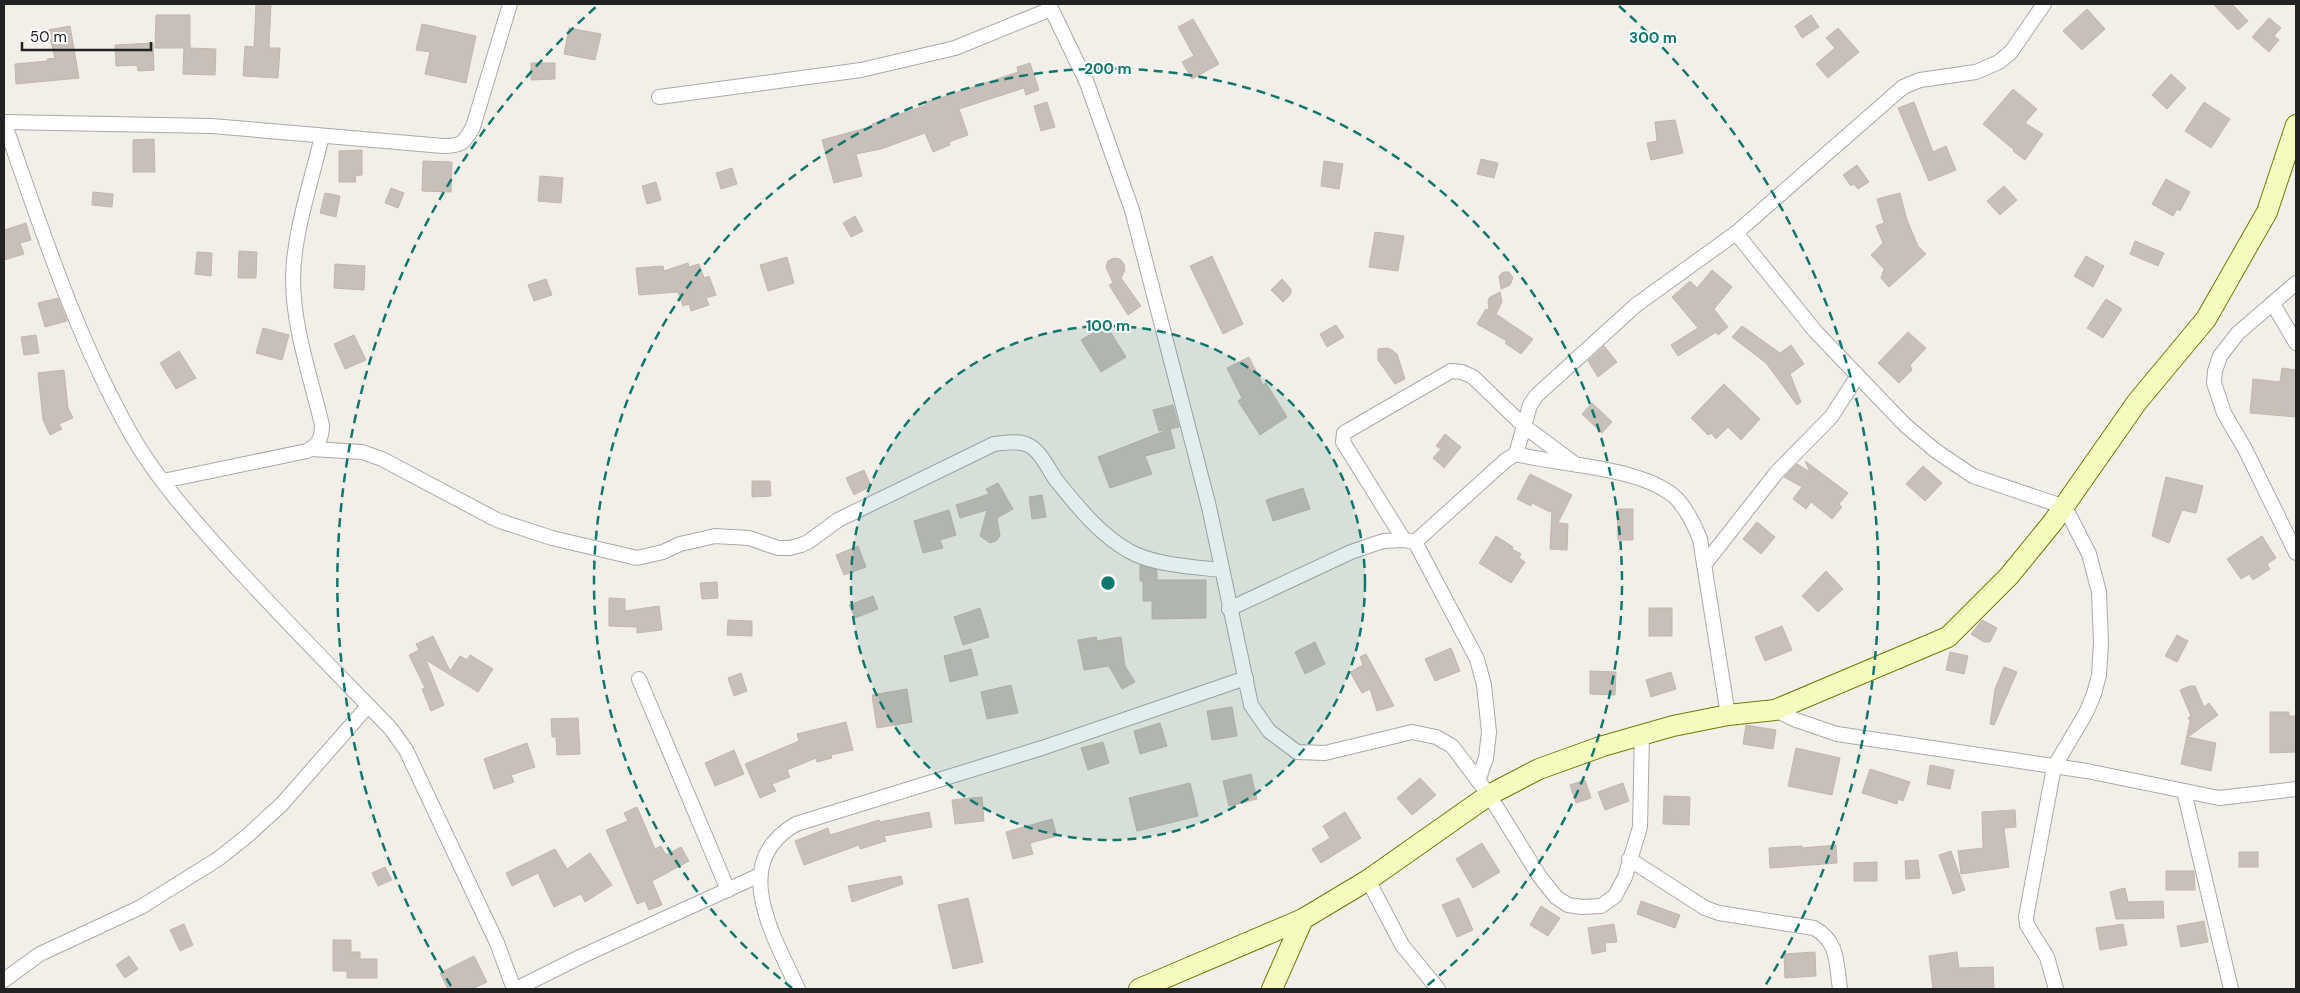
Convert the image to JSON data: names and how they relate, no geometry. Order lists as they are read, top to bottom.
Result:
{
  "scale_bar": "50 m",
  "rings": ["300 m", "200 m", "100 m"]
}
